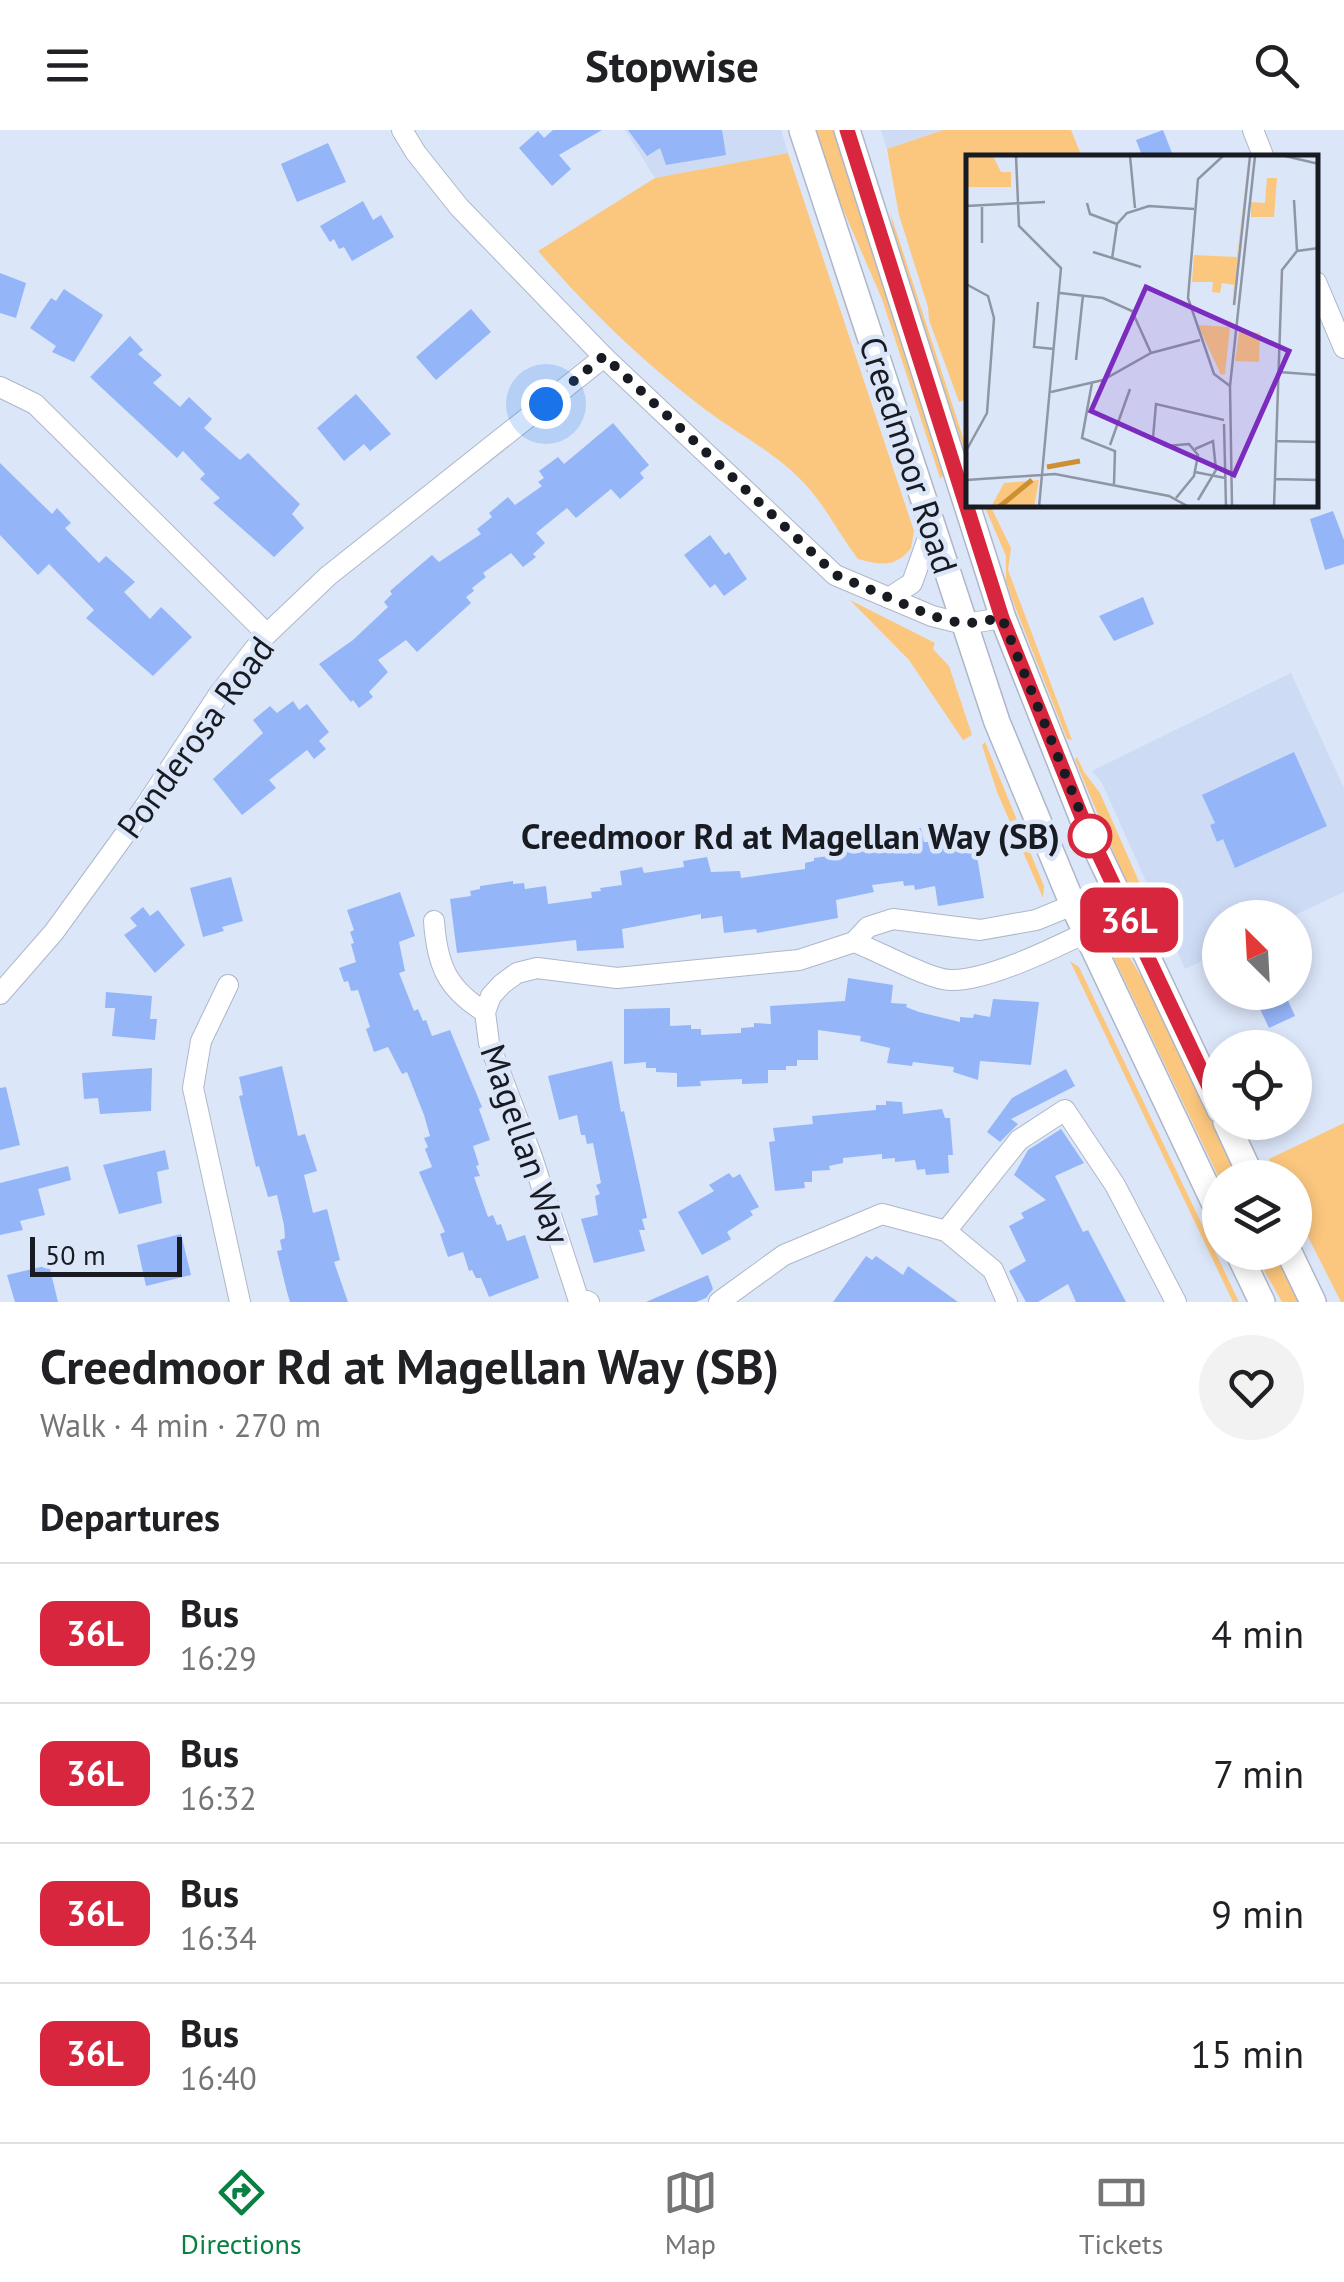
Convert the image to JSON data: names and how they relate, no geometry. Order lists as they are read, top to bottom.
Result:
{
  "streets": {
    "main road": ["Creedmoor Road"],
    "street": ["Ponderosa Road", "Magellan Way"]
  },
  "crossings": [
    ["Creedmoor Road", "Magellan Way"]
  ],
  "places": ["Creedmoor Rd at Magellan Way (SB)"],
  "lines": ["bus line 36L"],
  "scale_bar": "50 m",
  "north": "top left",
  "page": {
    "header": "Stopwise",
    "on_map": "36L",
    "scale": "50 m",
    "heading": [
      ["Creedmoor Rd at Magellan Way (SB)", "Walk · 4 min · 270 m"],
      "Departures"
    ],
    "list": [
      {
        "mark": "36L",
        "name": "Bus",
        "note": "16:29",
        "value": "4 min"
      },
      {
        "mark": "36L",
        "name": "Bus",
        "note": "16:32",
        "value": "7 min"
      },
      {
        "mark": "36L",
        "name": "Bus",
        "note": "16:34",
        "value": "9 min"
      },
      {
        "mark": "36L",
        "name": "Bus",
        "note": "16:40",
        "value": "15 min"
      }
    ],
    "tabs": ["Directions", "Map", "Tickets"]
  }
}
